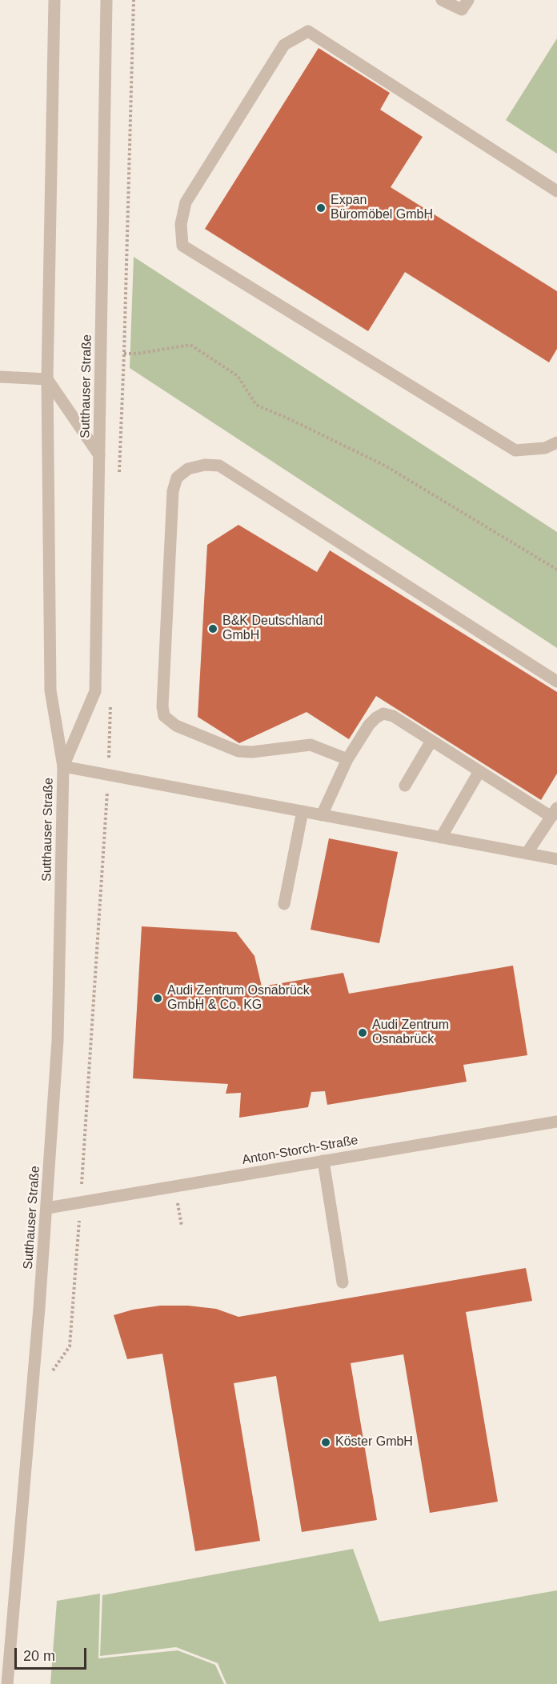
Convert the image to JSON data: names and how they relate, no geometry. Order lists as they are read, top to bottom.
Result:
{
  "streets": {
    "street": ["Sutthauser Straße", "Anton-Storch-Straße"]
  },
  "crossings": [
    ["Sutthauser Straße", "Anton-Storch-Straße"]
  ],
  "places": [
    "Expan Büromöbel GmbH",
    "B&K Deutschland GmbH",
    "Audi Zentrum Osnabrück GmbH & Co. KG",
    "Audi Zentrum Osnabrück",
    "Köster GmbH"
  ],
  "scale_bar": "20 m"
}
